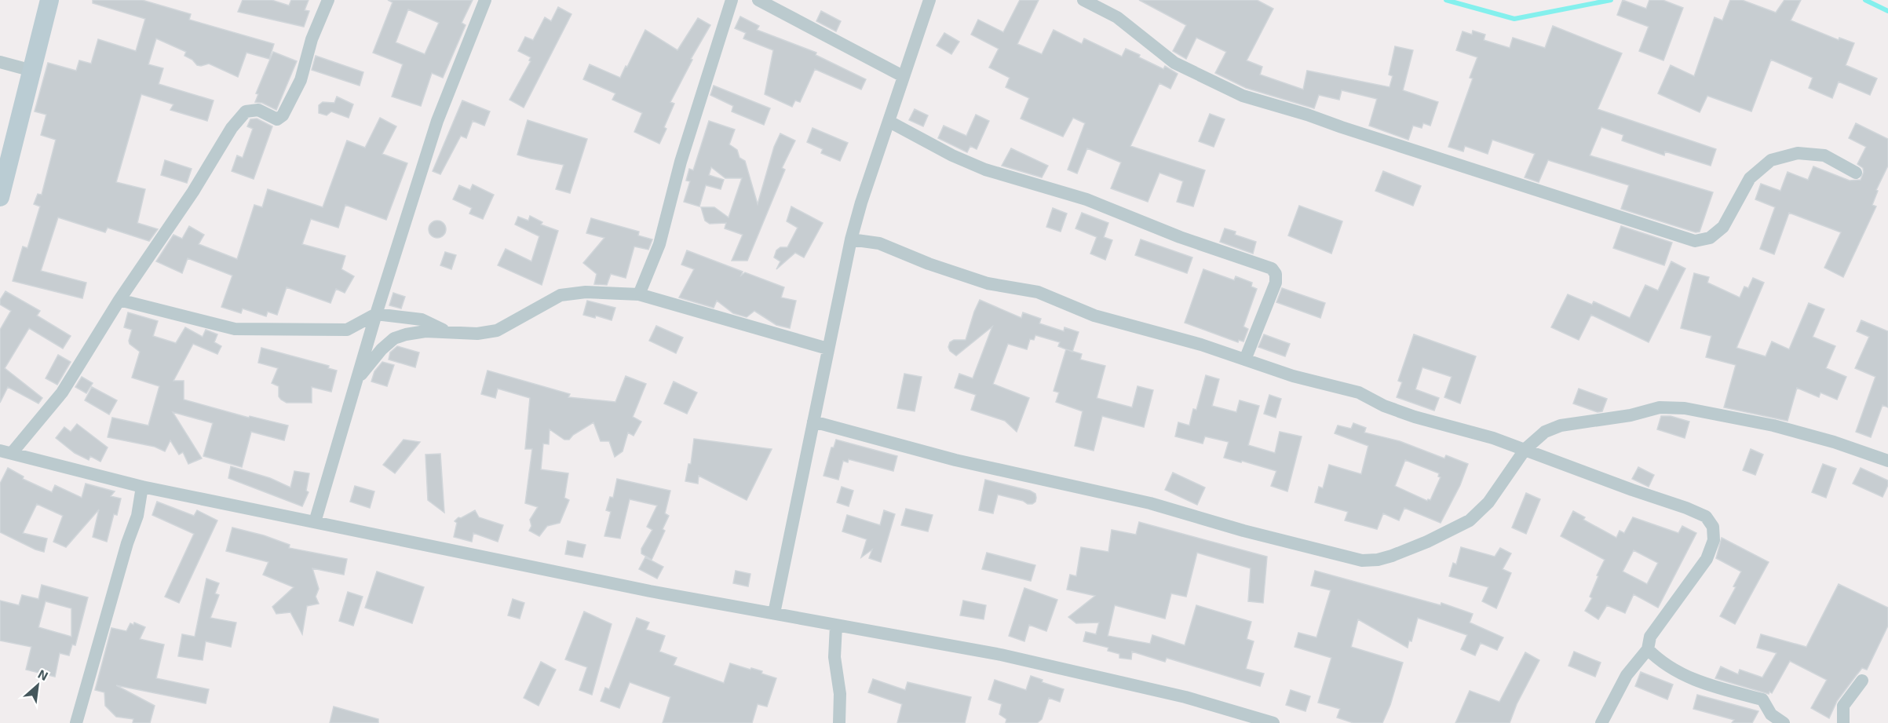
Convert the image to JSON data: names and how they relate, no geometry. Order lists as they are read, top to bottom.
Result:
{
  "north": "top right"
}
